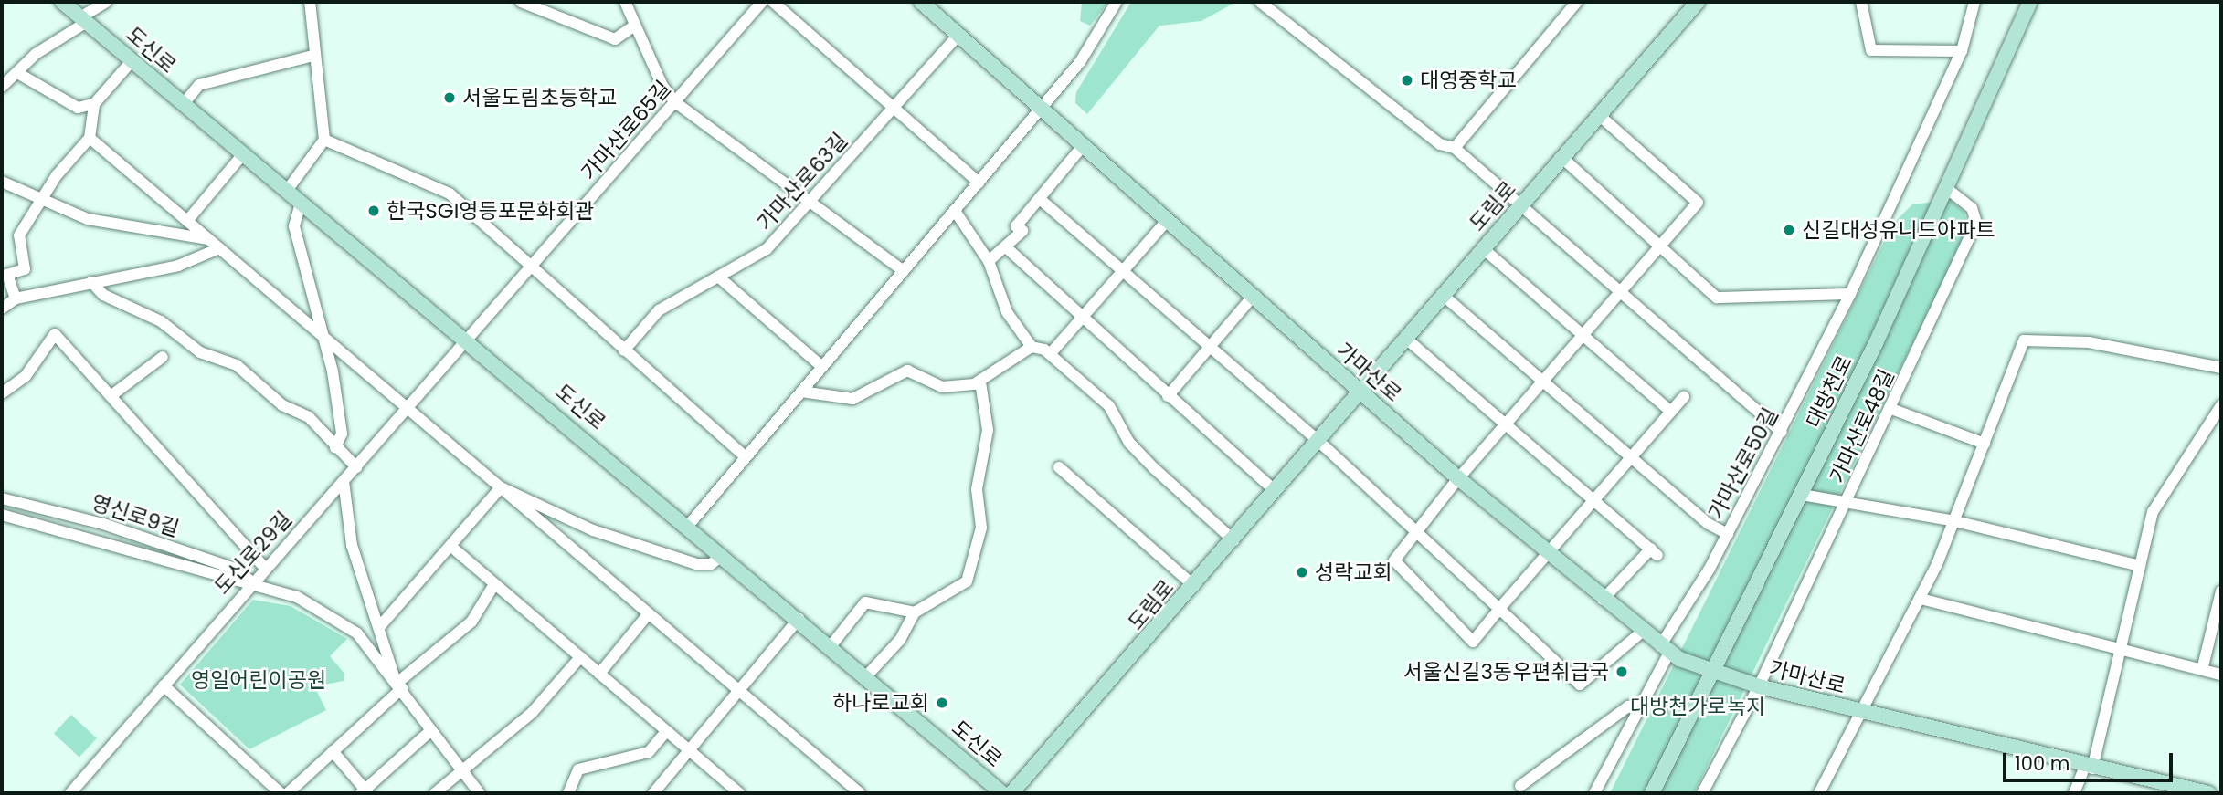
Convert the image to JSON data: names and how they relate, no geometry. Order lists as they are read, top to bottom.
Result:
{
  "streets": {
    "main road": [
      "도신로",
      "도림로",
      "가마산로",
      "대방천로"
    ],
    "street": [
      "가마산로65길",
      "가마산로63길",
      "가마산로48길",
      "가마산로50길",
      "영신로9길",
      "도신로29길"
    ]
  },
  "crossings": [
    ["도신로", "가마산로65길"],
    ["도신로", "도신로29길"],
    ["가마산로65길", "도신로29길"],
    ["가마산로63길", "가마산로"],
    ["도림로", "가마산로"],
    ["가마산로", "대방천로"],
    ["가마산로", "가마산로48길"],
    ["가마산로", "가마산로50길"],
    ["대방천로", "가마산로48길"],
    ["영신로9길", "도신로29길"]
  ],
  "parks": ["영일어린이공원", "대방천가로녹지"],
  "places": [
    "대영중학교",
    "서울도림초등학교",
    "한국SGI영등포문화회관",
    "신길대성유니드아파트",
    "성락교회",
    "서울신길3동우편취급국",
    "하나로교회"
  ],
  "scale_bar": "100 m"
}
